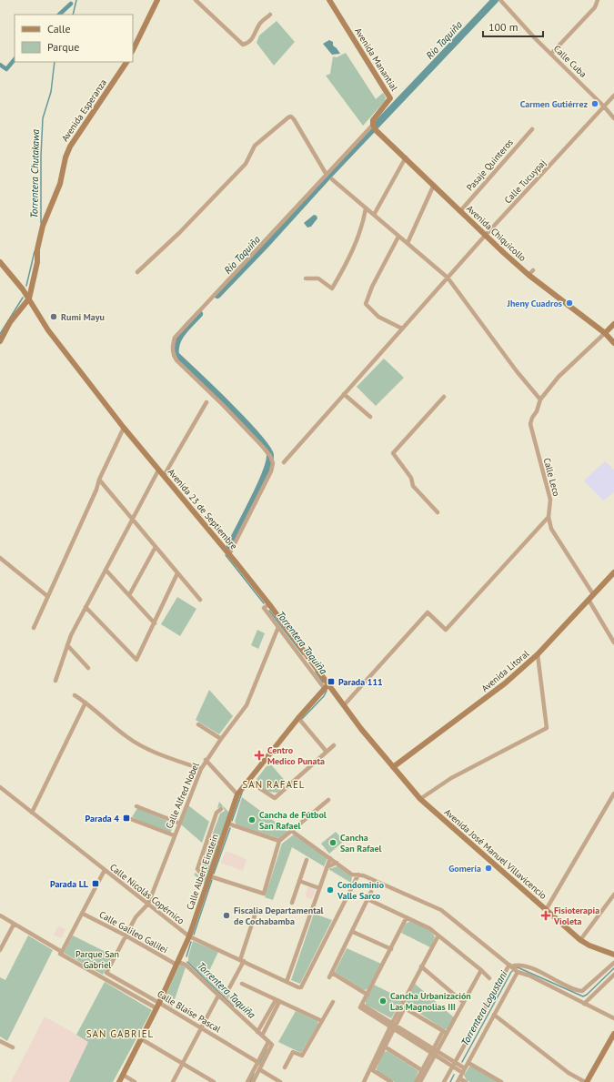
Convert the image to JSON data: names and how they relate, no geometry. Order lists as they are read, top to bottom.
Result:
{
  "streets": {
    "main road": [
      "Avenida Manantial",
      "Avenida Esperanza",
      "Avenida Chiquicollo",
      "Avenida 23 de Septiembre",
      "Avenida Litoral",
      "Avenida José Manuel Villavicencio",
      "Calle Albert Einstein"
    ],
    "street": [
      "Calle Cuba",
      "Pasaje Quinteros",
      "Calle Tucuypaj",
      "Calle Leco",
      "Calle Alfred Nobel",
      "Calle Nicolás Copérnico",
      "Calle Galileo Galilei",
      "Calle Blaise Pascal"
    ]
  },
  "crossings": [
    ["Avenida Manantial", "Avenida Chiquicollo"],
    ["Calle Cuba", "Calle Tucuypaj"],
    ["Avenida Esperanza", "Avenida 23 de Septiembre"],
    ["Pasaje Quinteros", "Avenida Chiquicollo"],
    ["Calle Tucuypaj", "Avenida Chiquicollo"],
    ["Calle Leco", "Avenida Litoral"],
    ["Avenida 23 de Septiembre", "Avenida Litoral"],
    ["Avenida 23 de Septiembre", "Avenida José Manuel Villavicencio"],
    ["Avenida 23 de Septiembre", "Calle Albert Einstein"],
    ["Avenida Litoral", "Avenida José Manuel Villavicencio"],
    ["Calle Alfred Nobel", "Calle Nicolás Copérnico"],
    ["Calle Alfred Nobel", "Calle Galileo Galilei"],
    ["Calle Alfred Nobel", "Calle Blaise Pascal"],
    ["Calle Albert Einstein", "Calle Nicolás Copérnico"],
    ["Calle Albert Einstein", "Calle Galileo Galilei"],
    ["Calle Albert Einstein", "Calle Blaise Pascal"]
  ],
  "districts": ["SAN RAFAEL", "SAN GABRIEL"],
  "water": [
    "Río Taquiña",
    "Torrentera Chutakawa",
    "Torrentera Taquiña",
    "Torrentera Logustani"
  ],
  "parks": ["Parque San Gabriel"],
  "places": {
    "other": [
      "Carmen Gutiérrez",
      "Jheny Cuadros",
      "Rumi Mayu",
      "Cancha de Fútbol San Rafael",
      "Cancha San Rafael",
      "Gomería",
      "Condominio Valle Sarco",
      "Fiscalia Departamental de Cochabamba",
      "Cancha Urbanización Las Magnolias III"
    ],
    "transit": ["Parada 111", "Parada 4", "Parada LL"],
    "health": ["Centro Medico Punata", "Fisioterapia Violeta"]
  },
  "legend": ["Calle", "Parque"],
  "scale_bar": "100 m"
}
